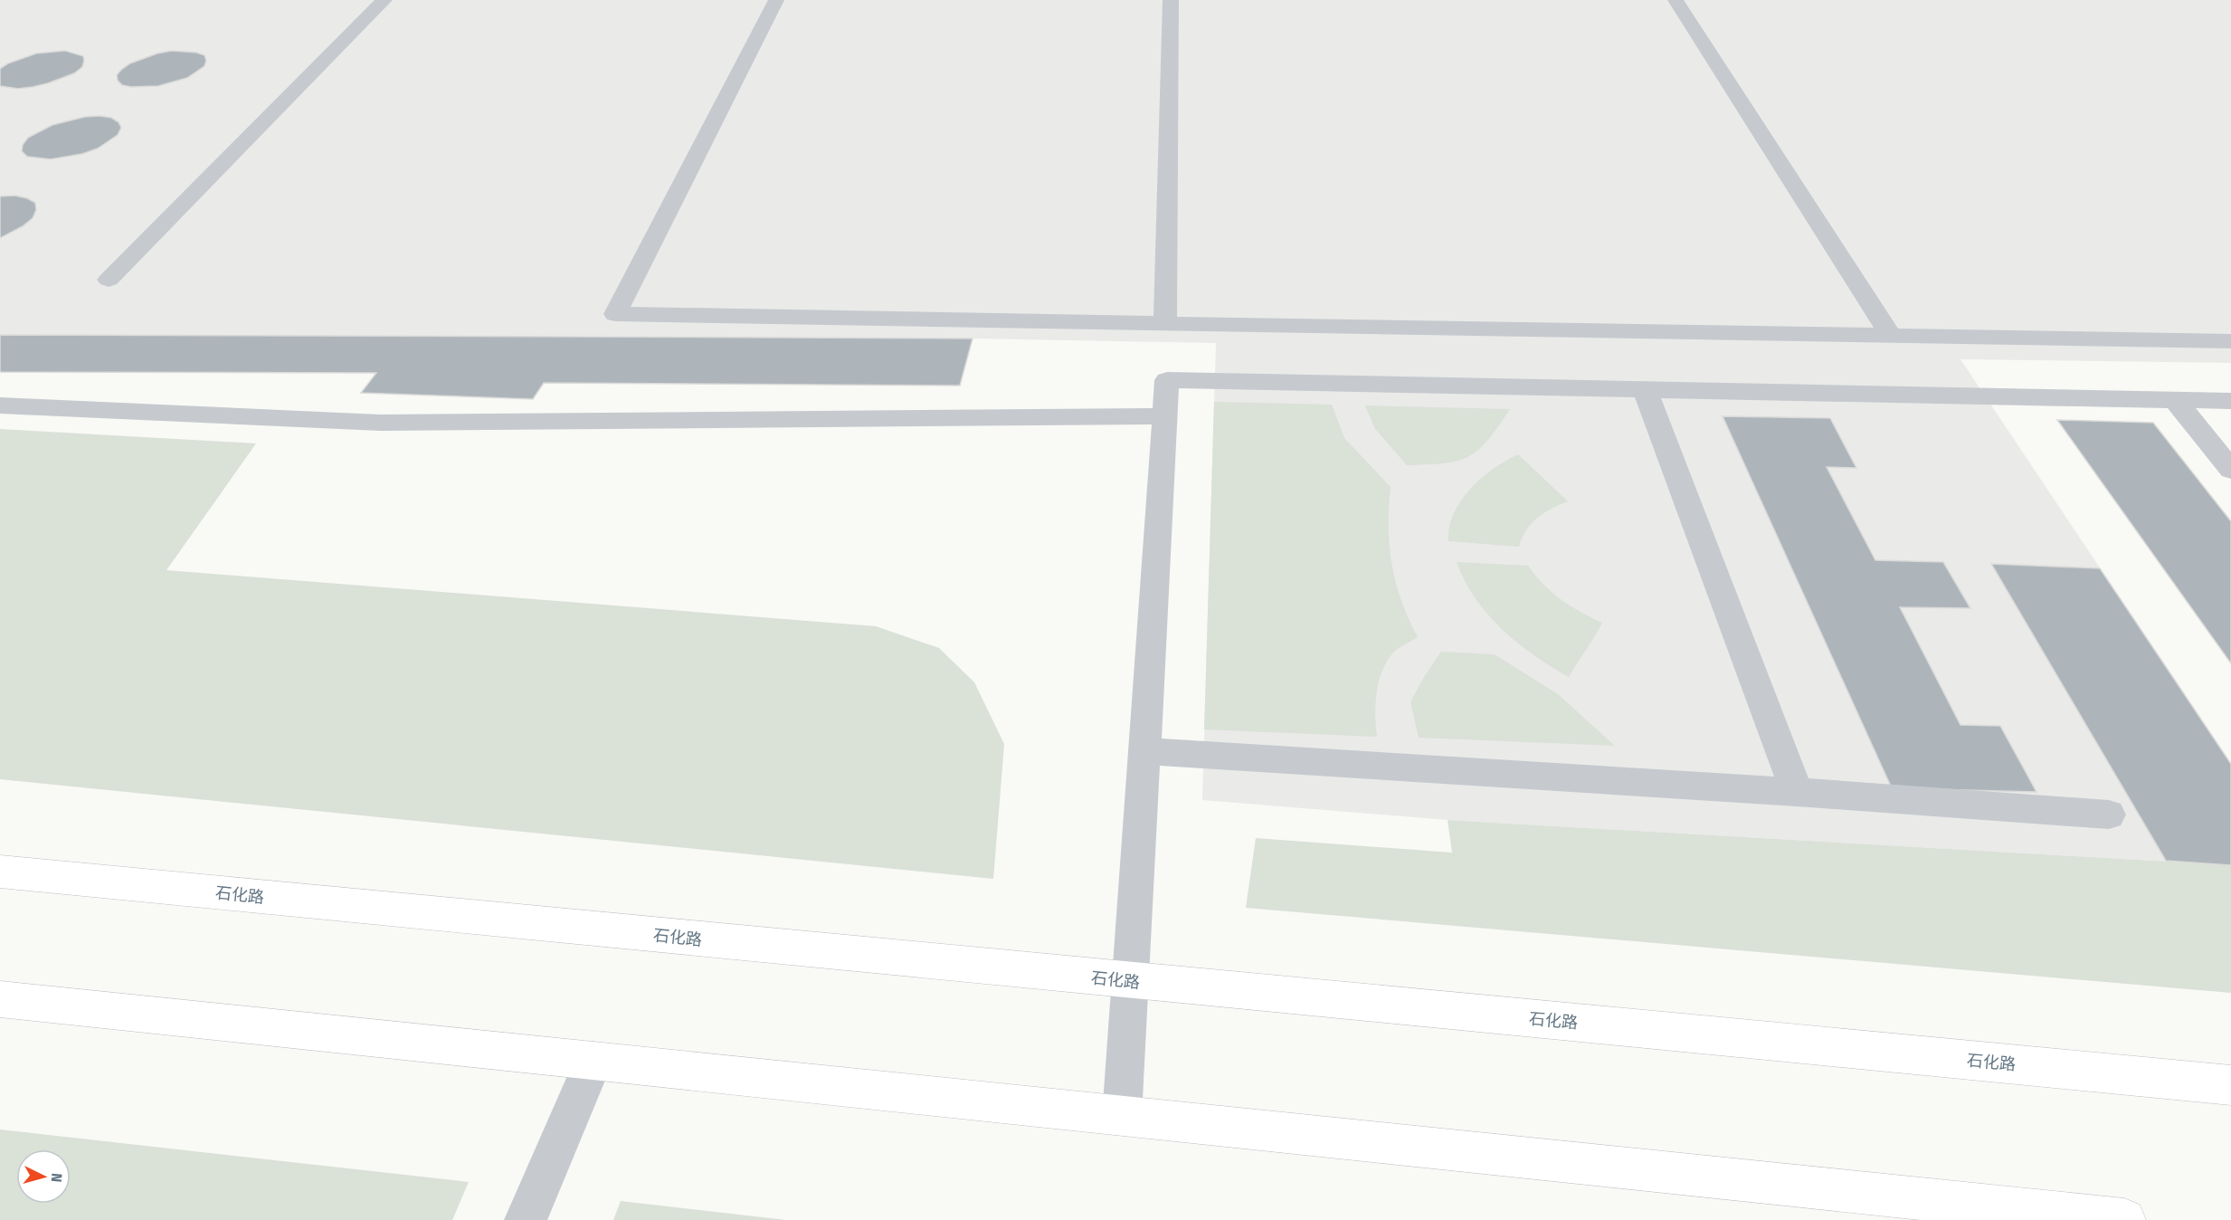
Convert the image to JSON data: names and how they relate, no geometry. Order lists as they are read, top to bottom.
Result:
{
  "streets": {
    "main road": ["石化路"]
  },
  "north": "right"
}
